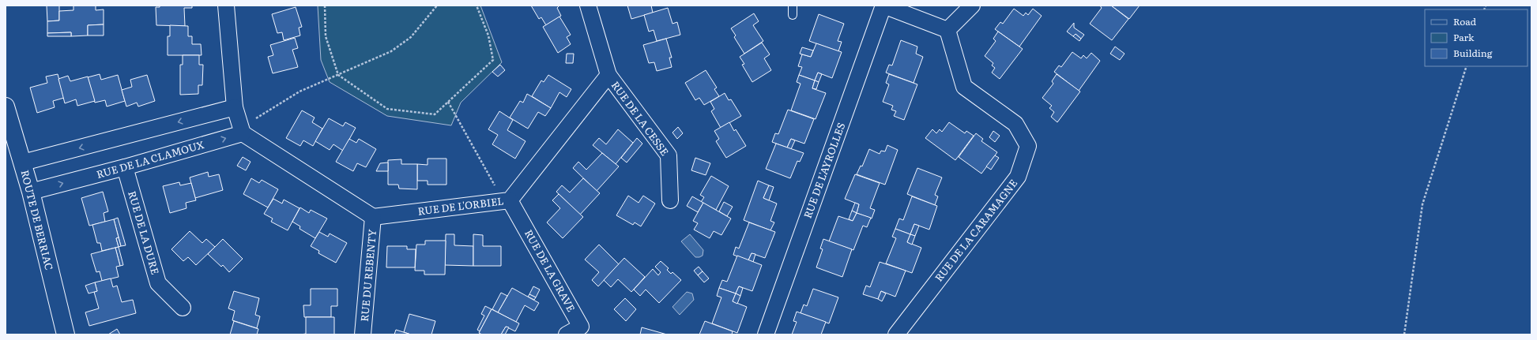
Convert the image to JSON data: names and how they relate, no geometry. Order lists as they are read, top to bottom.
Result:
{
  "streets": {
    "main road": ["ROUTE DE BERRIAC"],
    "street": [
      "RUE DE LA CESSE",
      "RUE DE LA CLAMOUX",
      "RUE DE L'AYROLLES",
      "RUE DE L'ORBIEL",
      "RUE DE LA CARAMAGNE",
      "RUE DE LA DURE",
      "RUE DE LA GRAVE",
      "RUE DU REBENTY"
    ]
  },
  "crossings": [
    ["RUE DE LA CESSE", "RUE DE L'ORBIEL"],
    ["RUE DE LA CLAMOUX", "ROUTE DE BERRIAC"],
    ["RUE DE LA CLAMOUX", "RUE DE LA DURE"],
    ["RUE DE L'ORBIEL", "RUE DE LA GRAVE"],
    ["RUE DE L'ORBIEL", "RUE DU REBENTY"]
  ],
  "legend": ["Road", "Park", "Building"]
}
